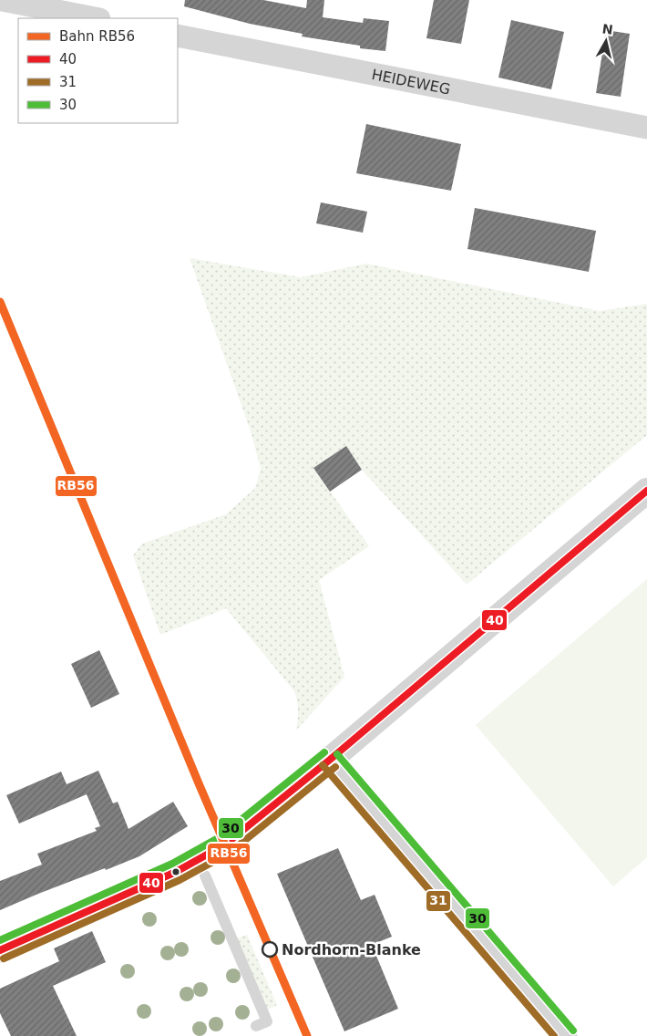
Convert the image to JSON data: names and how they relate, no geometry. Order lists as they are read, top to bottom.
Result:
{
  "streets": {
    "street": ["HEIDEWEG"]
  },
  "places": ["Nordhorn-Blanke"],
  "lines": [
    "rail line RB56",
    "transit line 40",
    "transit line 30",
    "transit line 31"
  ],
  "legend": [
    "Bahn RB56",
    "40",
    "31",
    "30"
  ],
  "north": "top"
}
